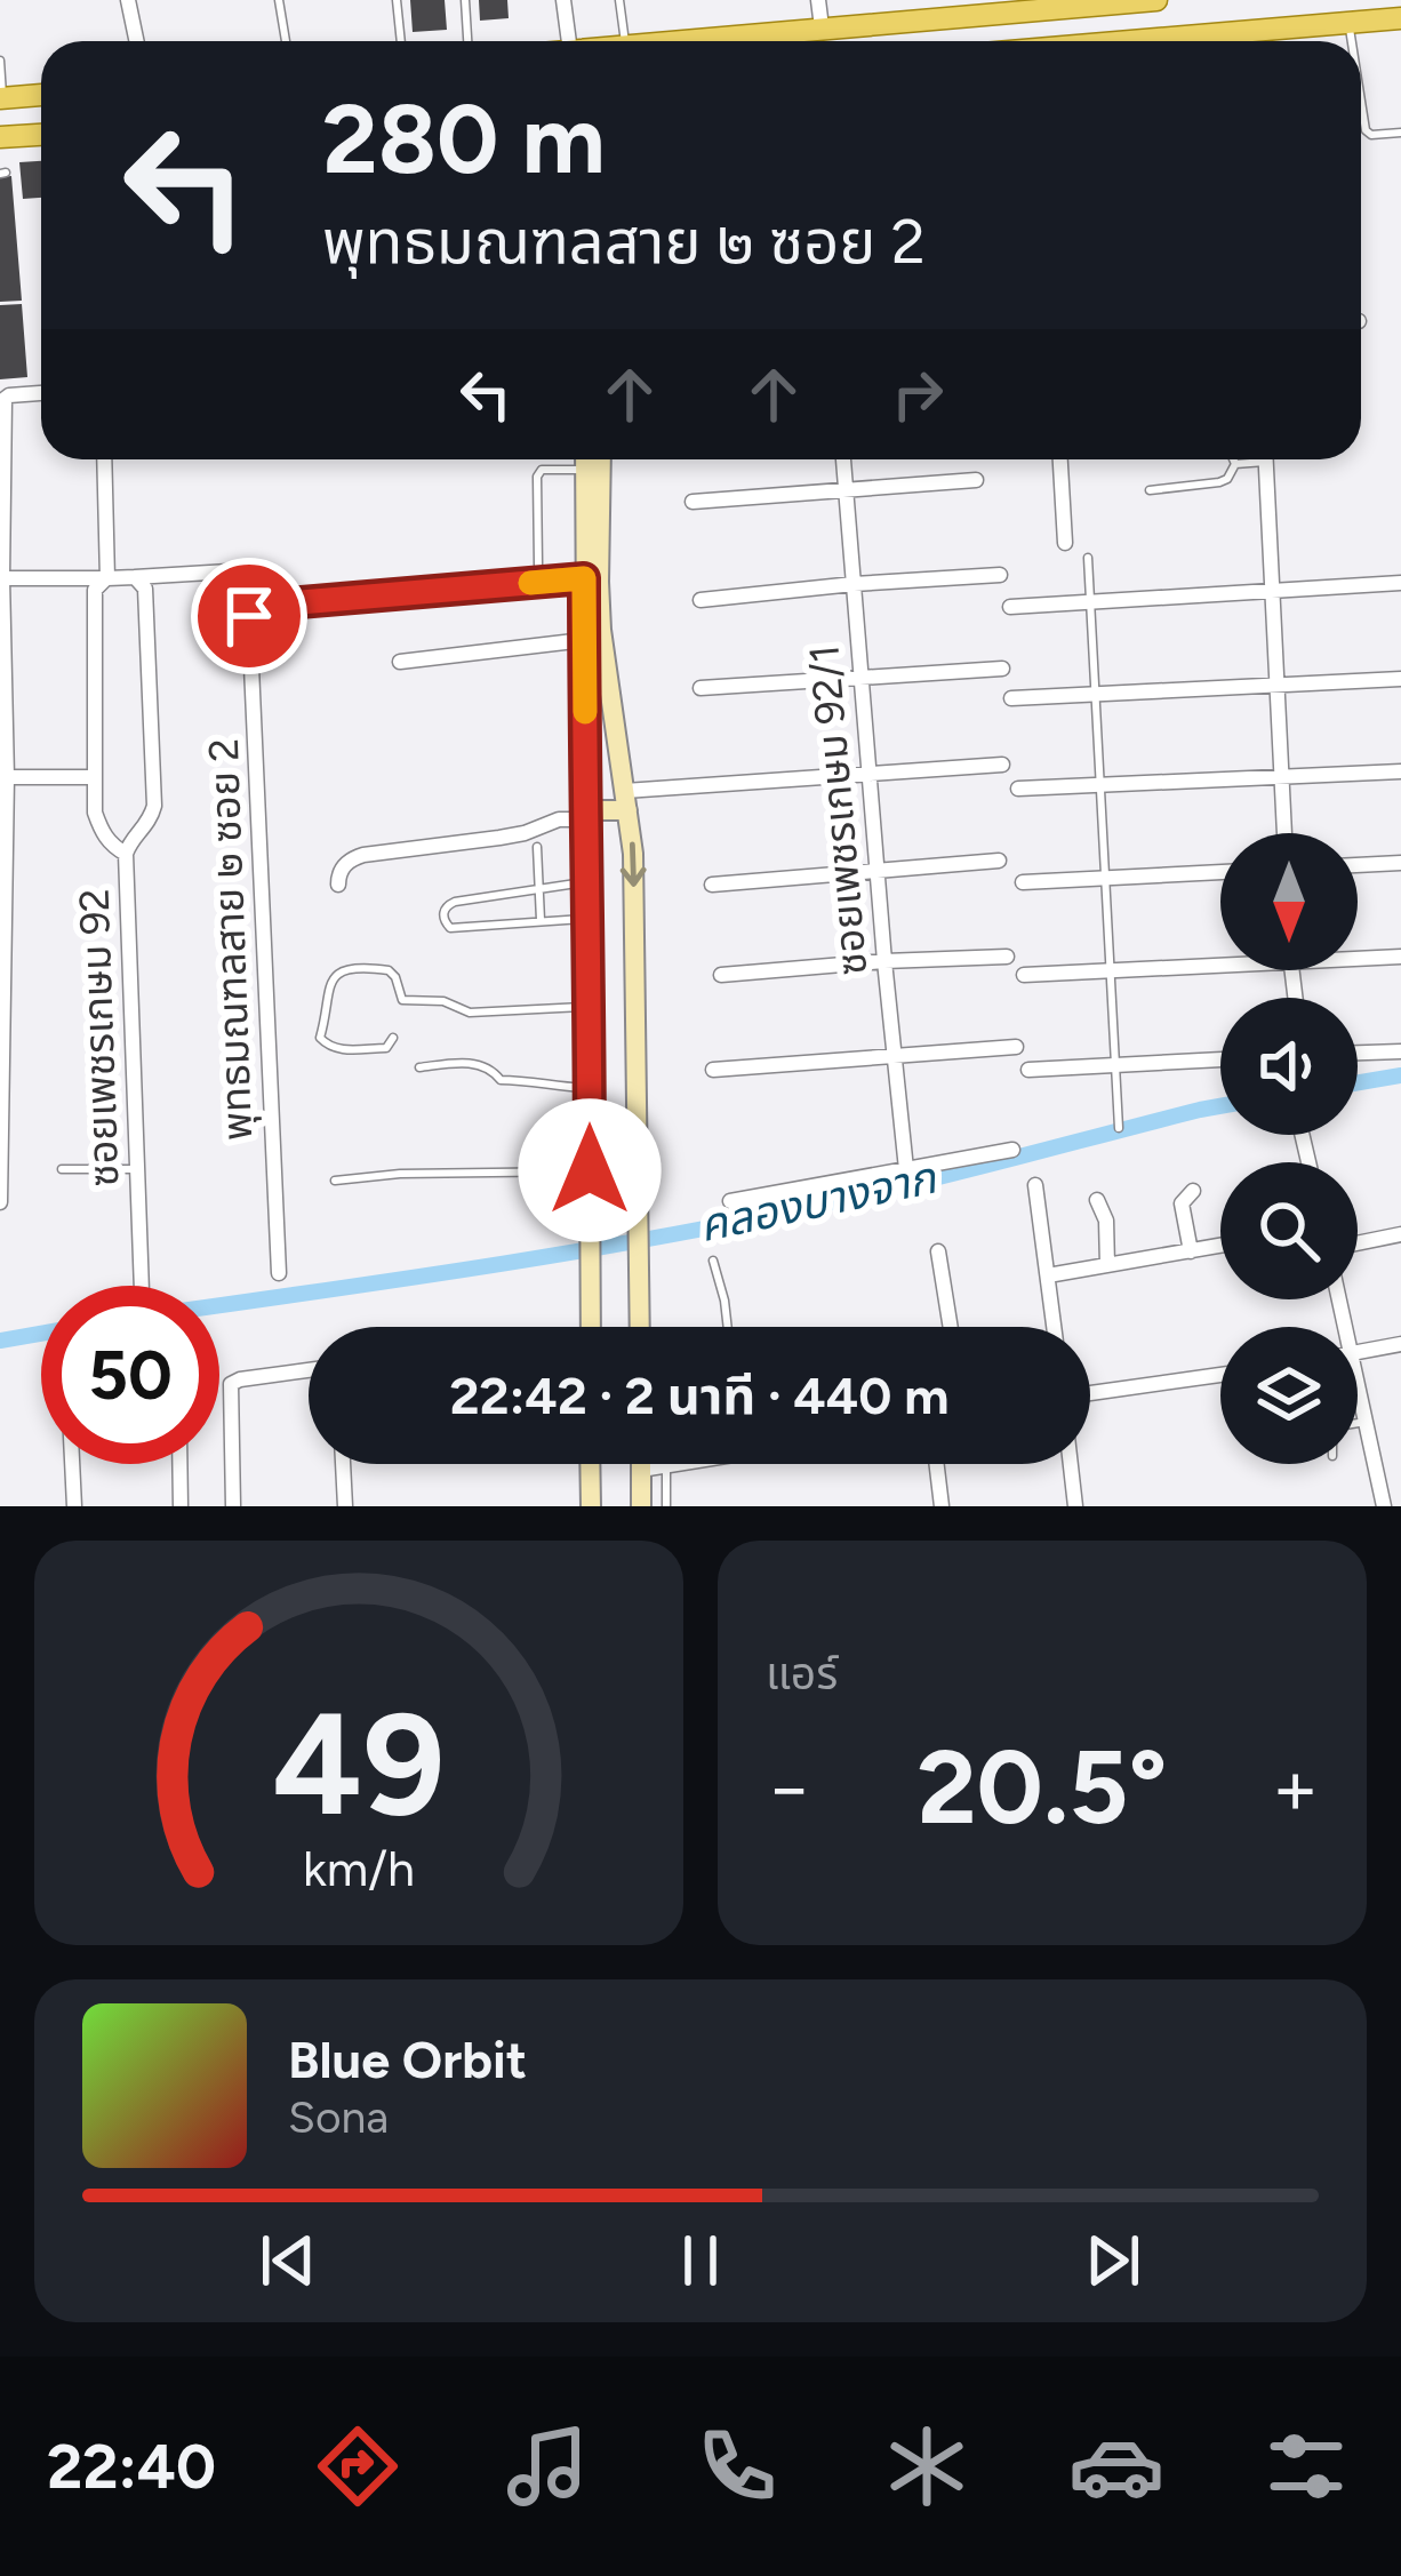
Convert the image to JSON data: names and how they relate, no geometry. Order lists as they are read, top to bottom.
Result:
{
  "streets": {
    "street": ["ซอยเพชรเกษม 92/1", "พุทธมณฑลสาย ๒ ซอย 2", "ซอยเพชรเกษม 92"]
  },
  "water": ["คลองบางจาก"],
  "north": "bottom",
  "page": {
    "turn": ["280 m", "พุทธมณฑลสาย ๒ ซอย 2"],
    "limit": "50",
    "trip": "22:42 · 2 นาที · 440 m",
    "tile": "แอร์",
    "heat": ["−", "20.5°", "+"],
    "song": ["Blue Orbit", "Sona"],
    "tabs": "22:40",
    "gauge": ["49", "km/h"]
  }
}
